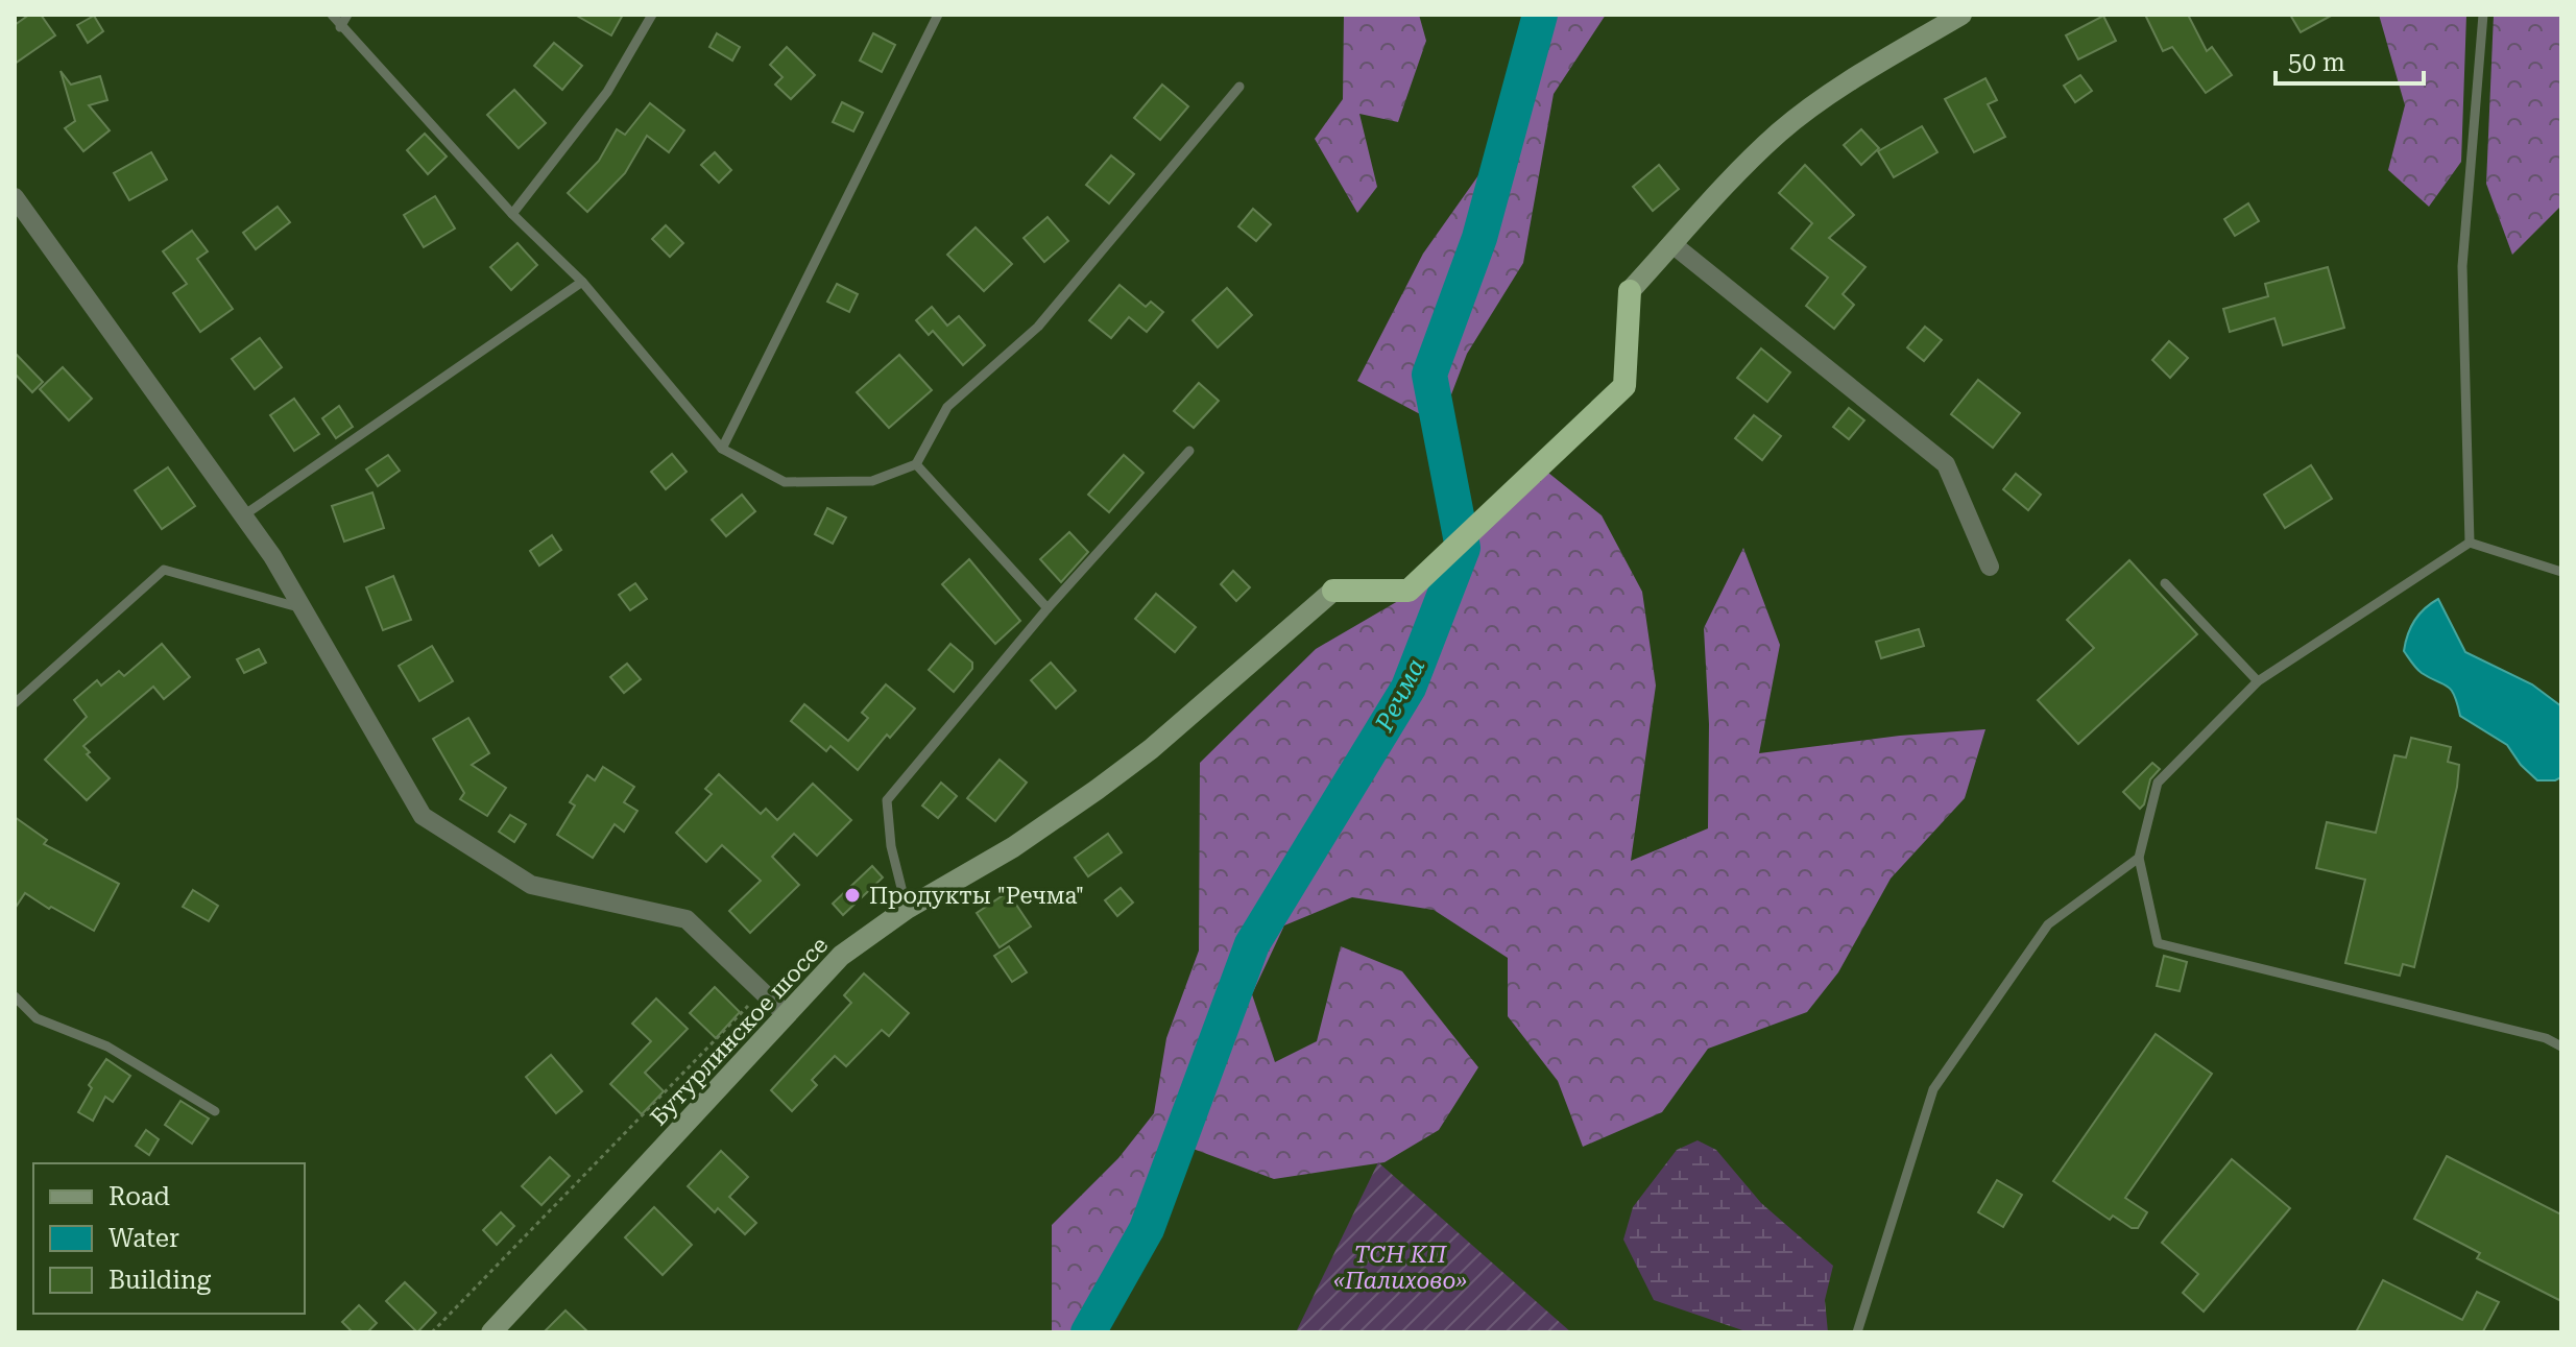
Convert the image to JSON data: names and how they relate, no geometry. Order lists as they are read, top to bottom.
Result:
{
  "streets": {
    "main road": ["Бутурлинское шоссе"]
  },
  "water": ["Речма"],
  "parks": ["ТСН КП «Палихово»"],
  "places": ["Продукты \"Речма\""],
  "legend": ["Road", "Water", "Building"],
  "scale_bar": "50 m"
}
